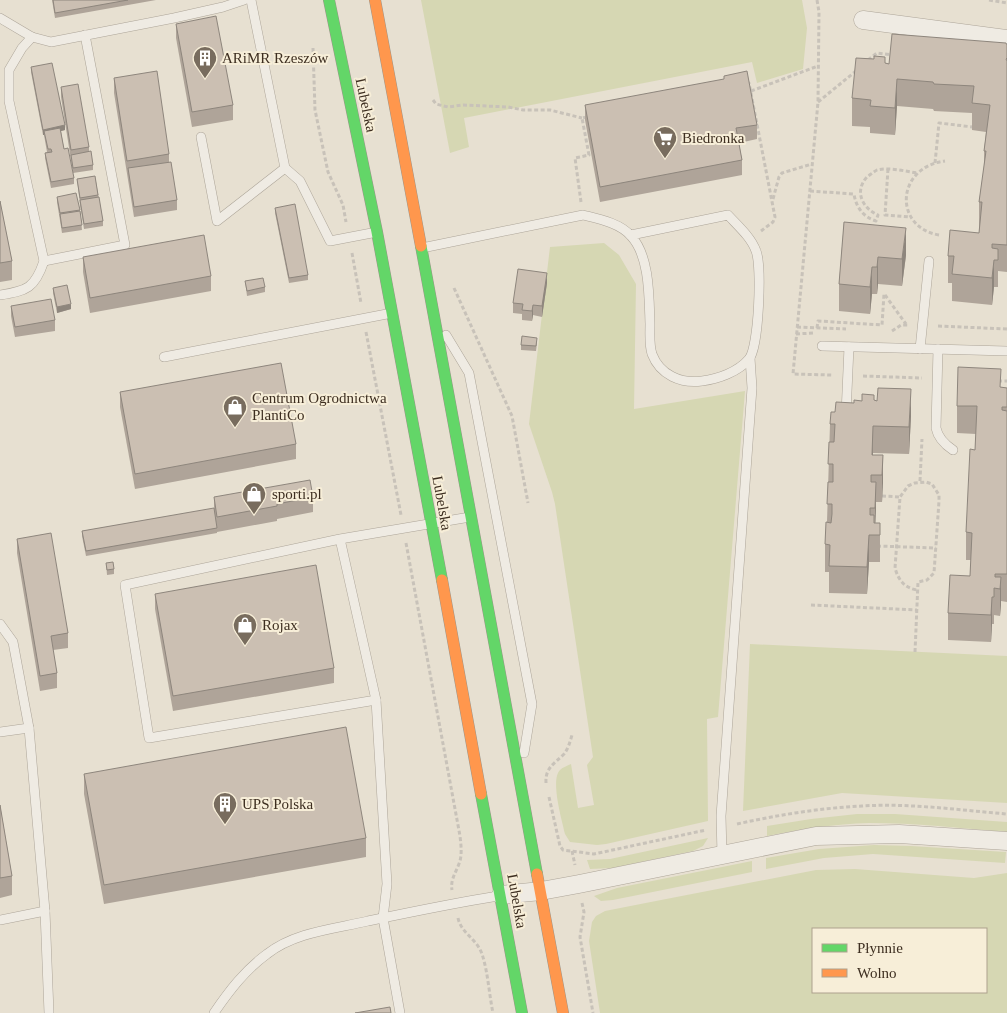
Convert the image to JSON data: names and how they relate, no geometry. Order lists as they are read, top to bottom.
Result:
{
  "streets": {
    "main road": ["Lubelska"]
  },
  "places": {
    "building": ["ARiMR Rzeszów", "UPS Polska"],
    "supermarket": ["Biedronka"],
    "shop": ["Centrum Ogrodnictwa PlantiCo", "sporti.pl", "Rojax"]
  },
  "legend": ["Płynnie", "Wolno"]
}
